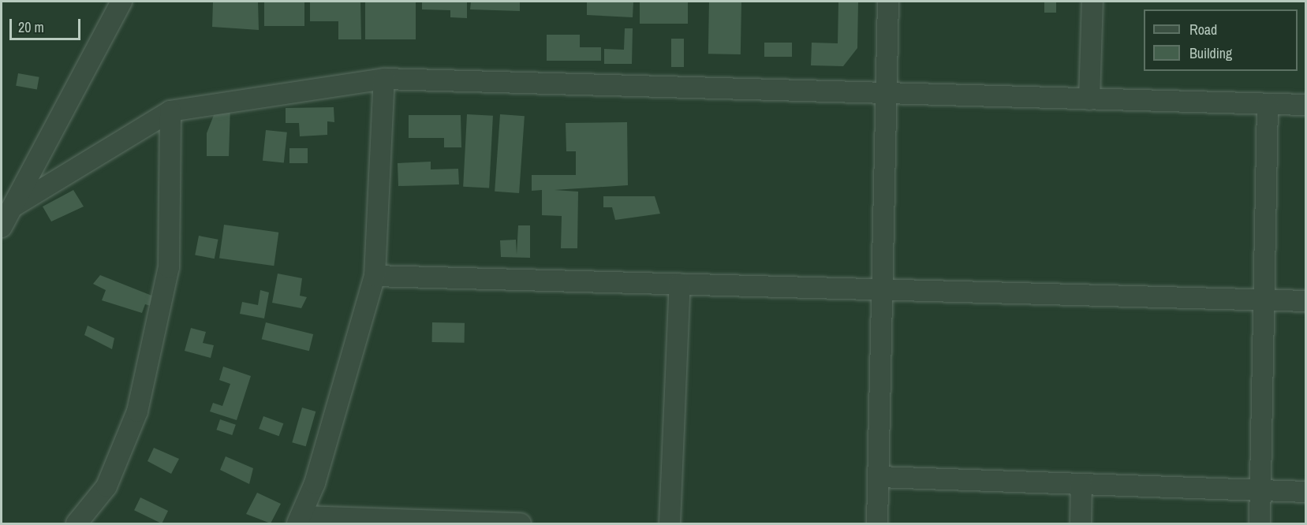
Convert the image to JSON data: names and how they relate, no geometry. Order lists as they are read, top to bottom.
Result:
{
  "legend": ["Road", "Building"],
  "scale_bar": "20 m"
}
